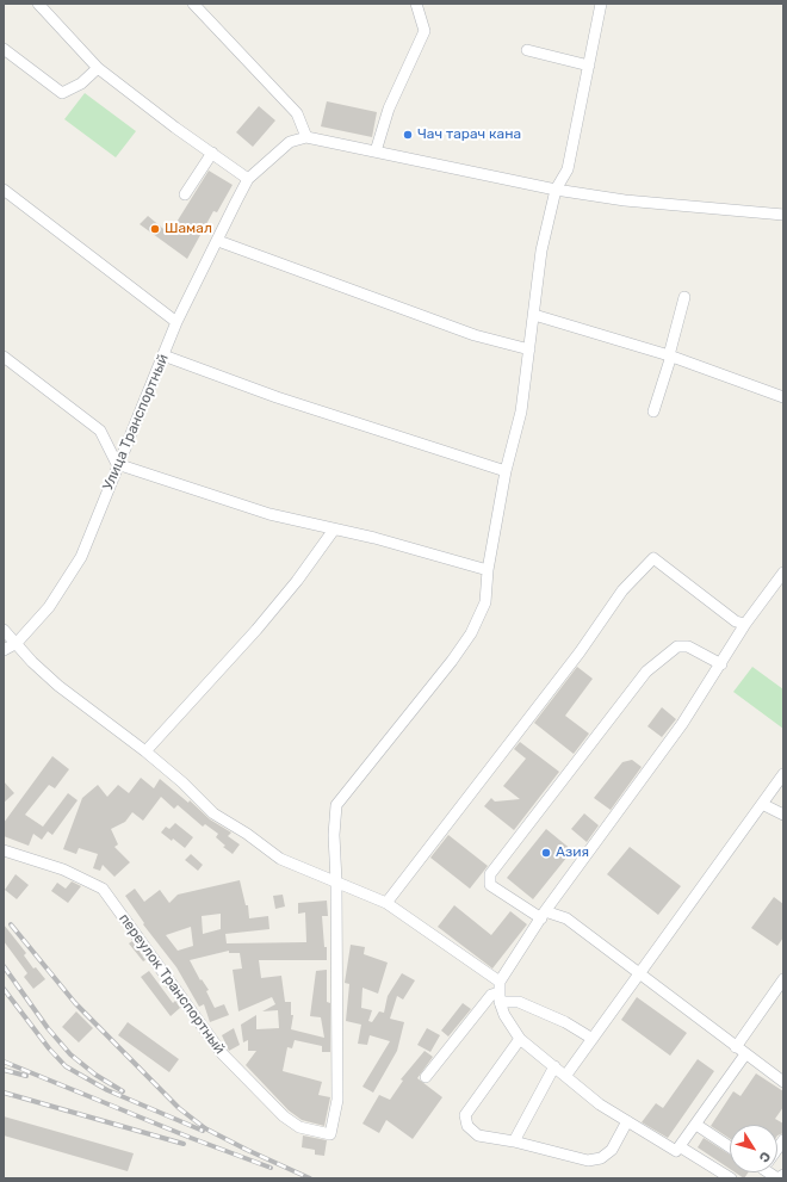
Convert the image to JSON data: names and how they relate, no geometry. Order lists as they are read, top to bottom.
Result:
{
  "streets": {
    "street": ["Улица Транспортный", "переулок Транспортный"]
  },
  "places": ["Чач тарач кана", "Шамал", "Азия"],
  "north": "bottom right"
}
